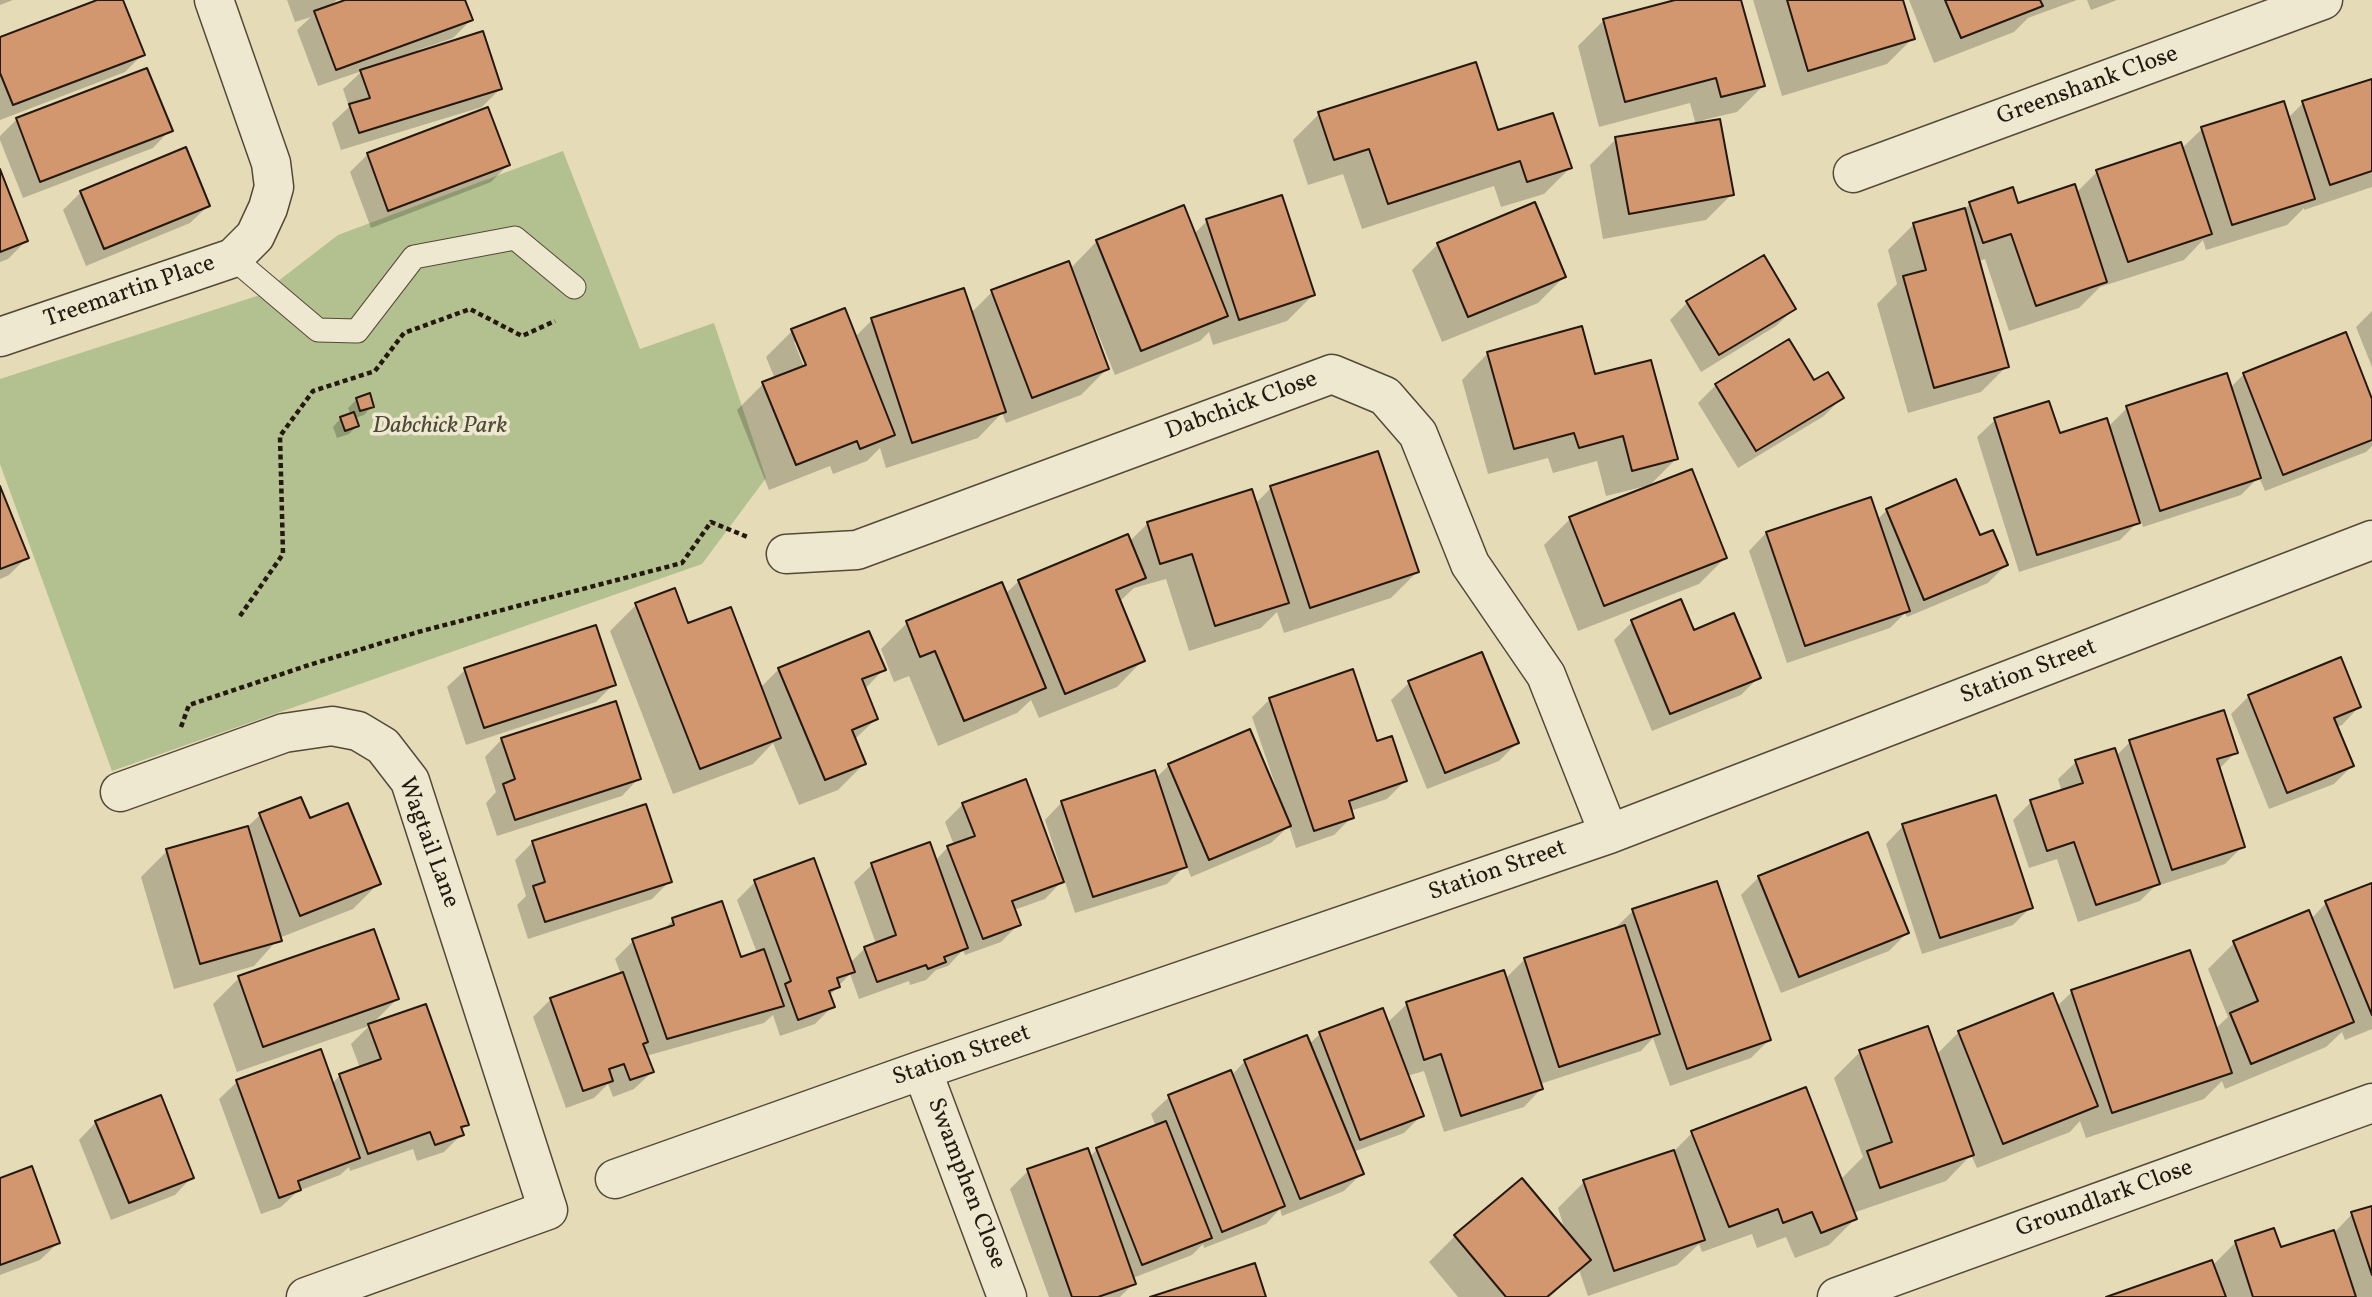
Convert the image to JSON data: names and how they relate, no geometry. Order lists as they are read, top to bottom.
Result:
{
  "streets": {
    "street": [
      "Greenshank Close",
      "Treemartin Place",
      "Dabchick Close",
      "Station Street",
      "Wagtail Lane",
      "Swamphen Close",
      "Groundlark Close"
    ]
  },
  "crossings": [
    ["Dabchick Close", "Station Street"],
    ["Station Street", "Swamphen Close"]
  ],
  "parks": ["Dabchick Park"]
}
